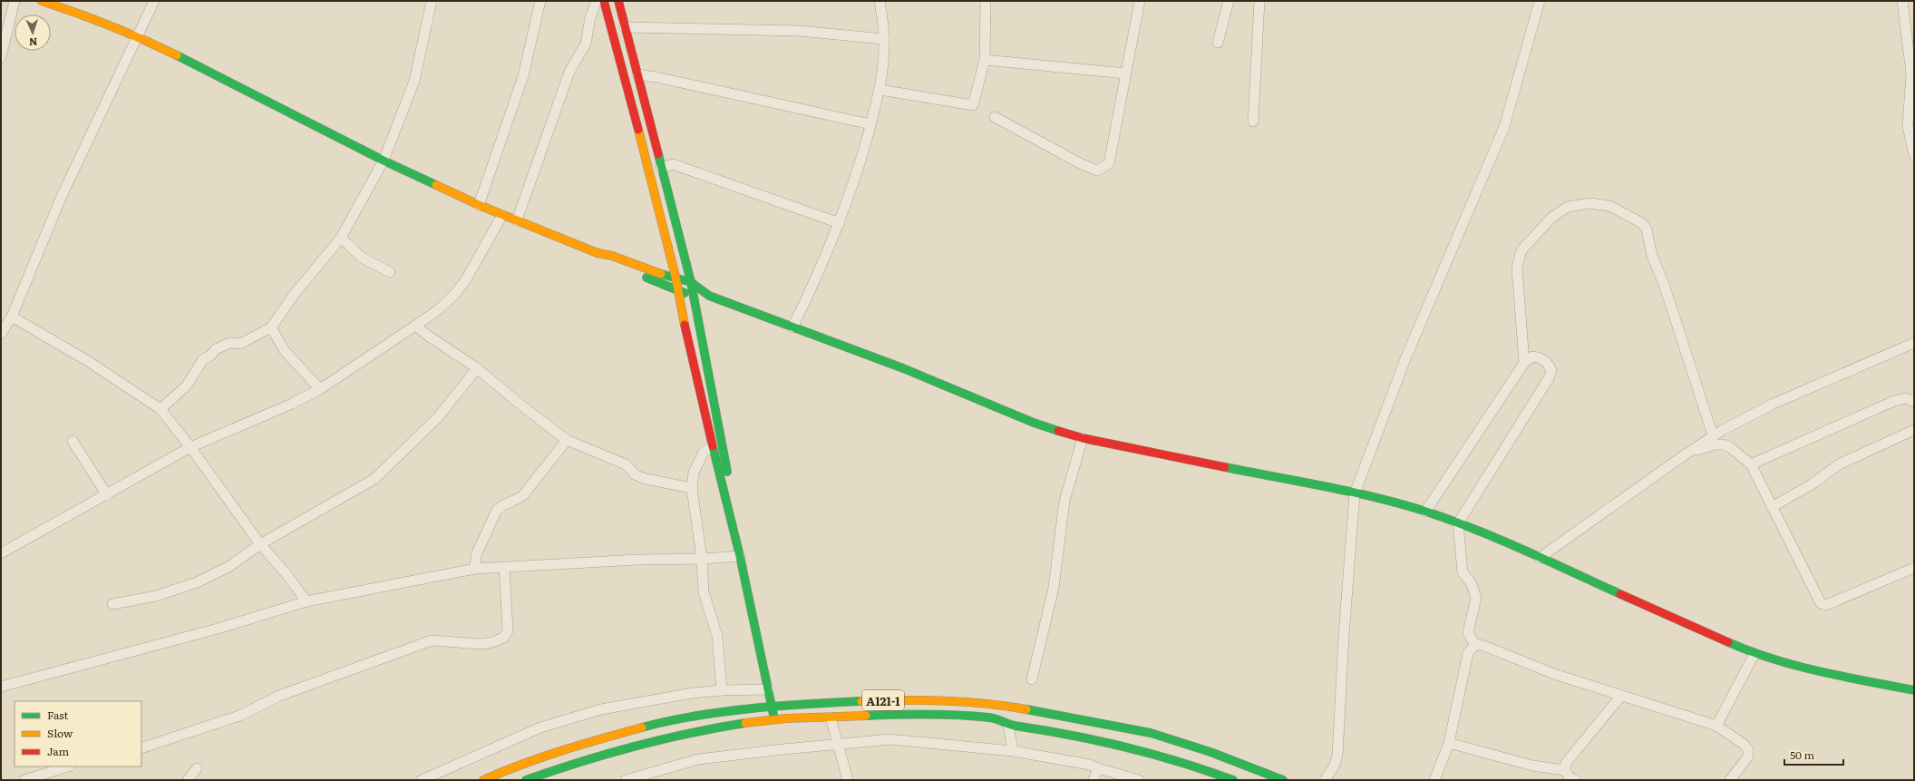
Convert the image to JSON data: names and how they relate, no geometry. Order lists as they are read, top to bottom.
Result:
{
  "streets": {
    "main road": ["A121-1"]
  },
  "legend": ["Fast", "Slow", "Jam"],
  "scale_bar": "50 m",
  "north": "bottom"
}
